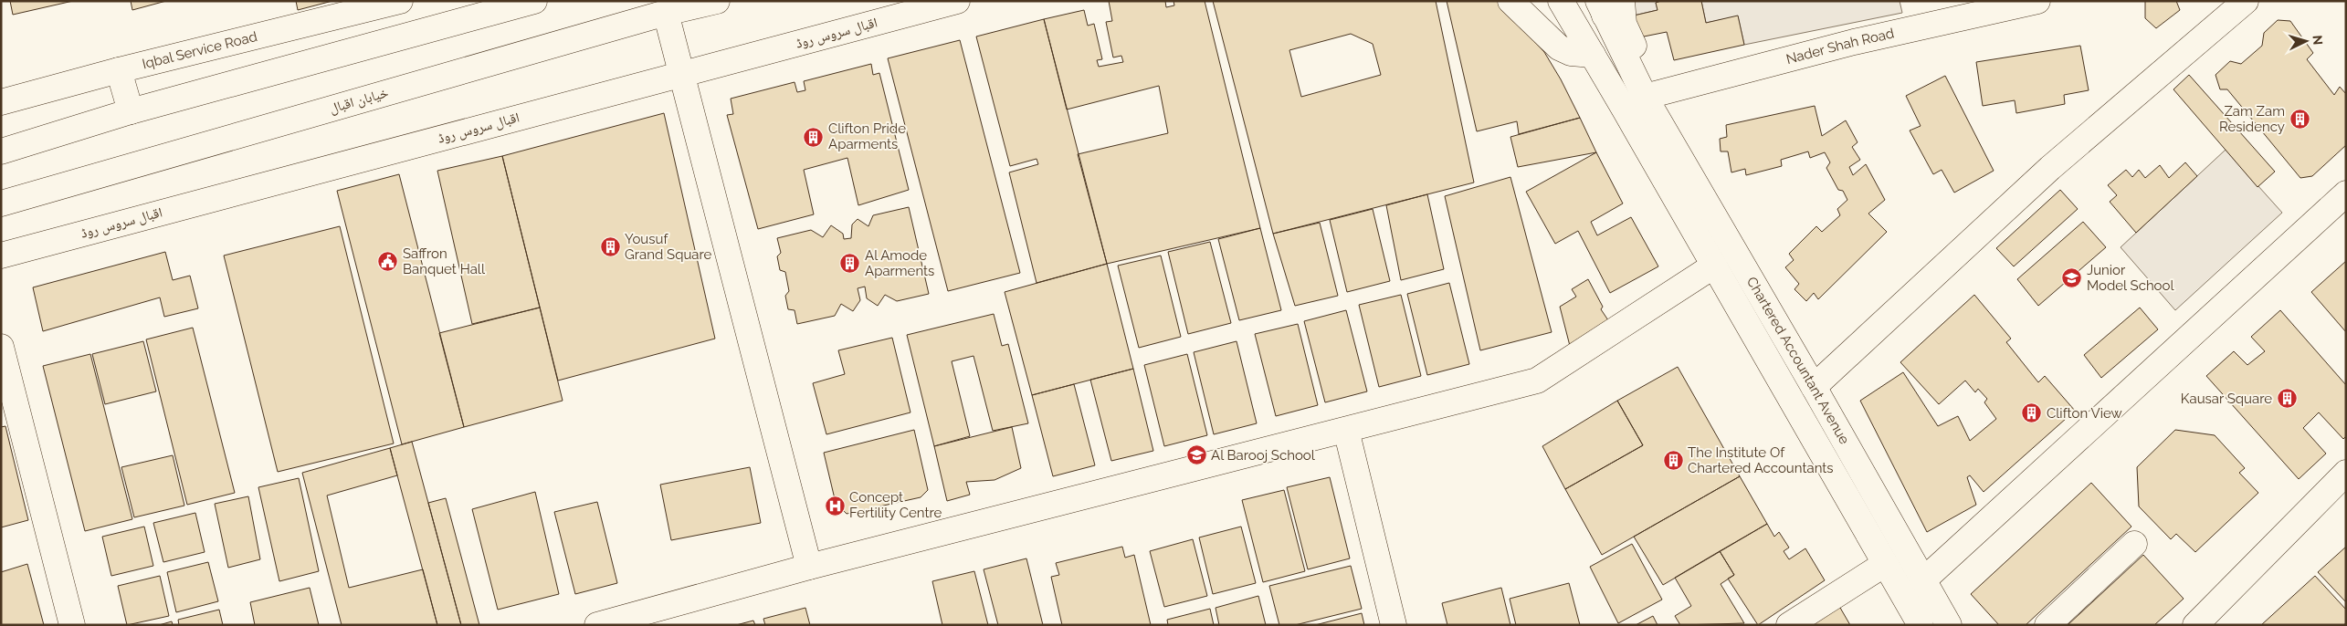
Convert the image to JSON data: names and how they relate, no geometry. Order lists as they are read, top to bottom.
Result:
{
  "streets": {
    "street": [
      "اقبال سروس روڈ",
      "Nader Shah Road",
      "Iqbal Service Road",
      "خیابان اقبال",
      "Chartered Accountant Avenue"
    ]
  },
  "crossings": [
    ["Nader Shah Road", "Chartered Accountant Avenue"]
  ],
  "places": {
    "building": [
      "Zam Zam Residency",
      "Clifton Pride Aparments",
      "Yousuf Grand Square",
      "Al Amode Aparments",
      "Kausar Square",
      "Clifton View",
      "The Institute Of Chartered Accountants"
    ],
    "public building": ["Saffron Banquet Hall"],
    "school or university": ["Junior Model School", "Al Barooj School"],
    "hospital": ["Concept Fertility Centre"]
  },
  "north": "right"
}
